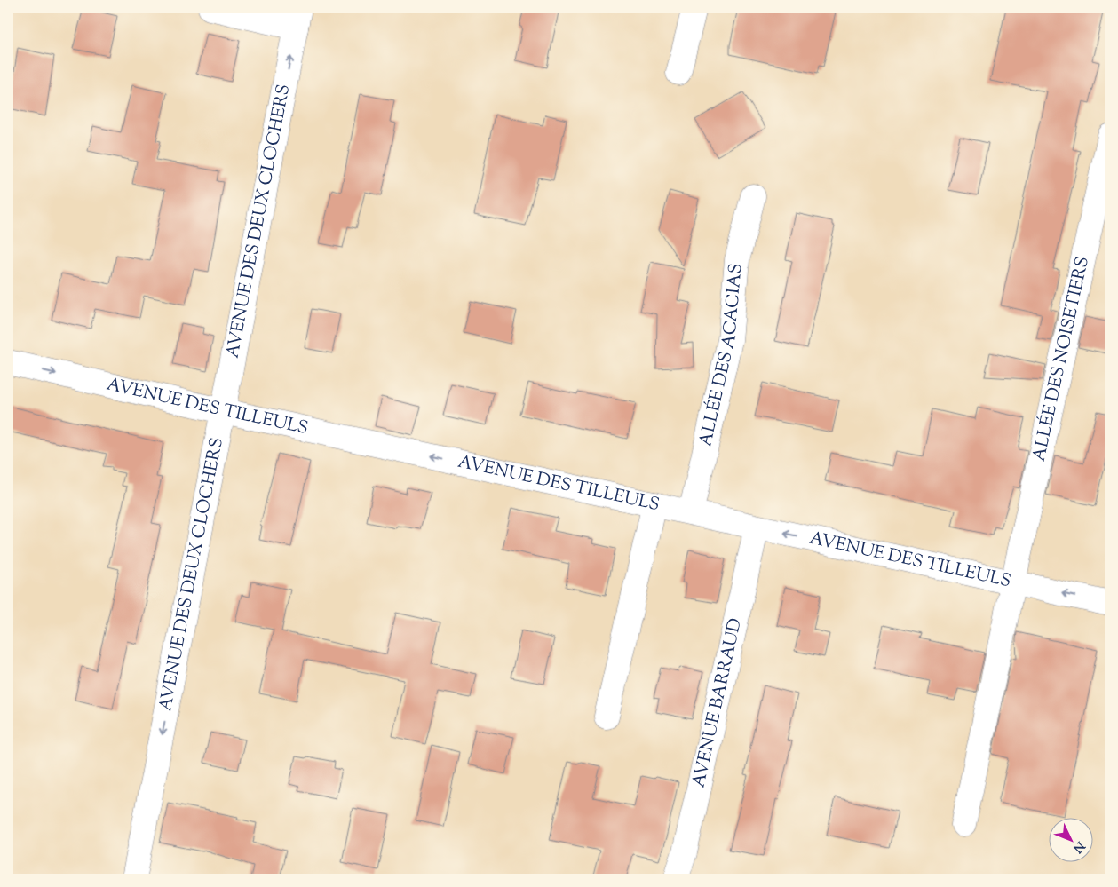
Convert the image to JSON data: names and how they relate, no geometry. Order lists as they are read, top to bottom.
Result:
{
  "streets": {
    "street": [
      "AVENUE DES DEUX CLOCHERS",
      "ALLÉE DES ACACIAS",
      "ALLÉE DES NOISETIERS",
      "AVENUE DES TILLEULS",
      "AVENUE BARRAUD"
    ]
  },
  "crossings": [
    ["AVENUE DES DEUX CLOCHERS", "AVENUE DES TILLEULS"],
    ["ALLÉE DES ACACIAS", "AVENUE DES TILLEULS"],
    ["ALLÉE DES NOISETIERS", "AVENUE DES TILLEULS"],
    ["AVENUE DES TILLEULS", "AVENUE BARRAUD"]
  ],
  "north": "bottom right"
}
